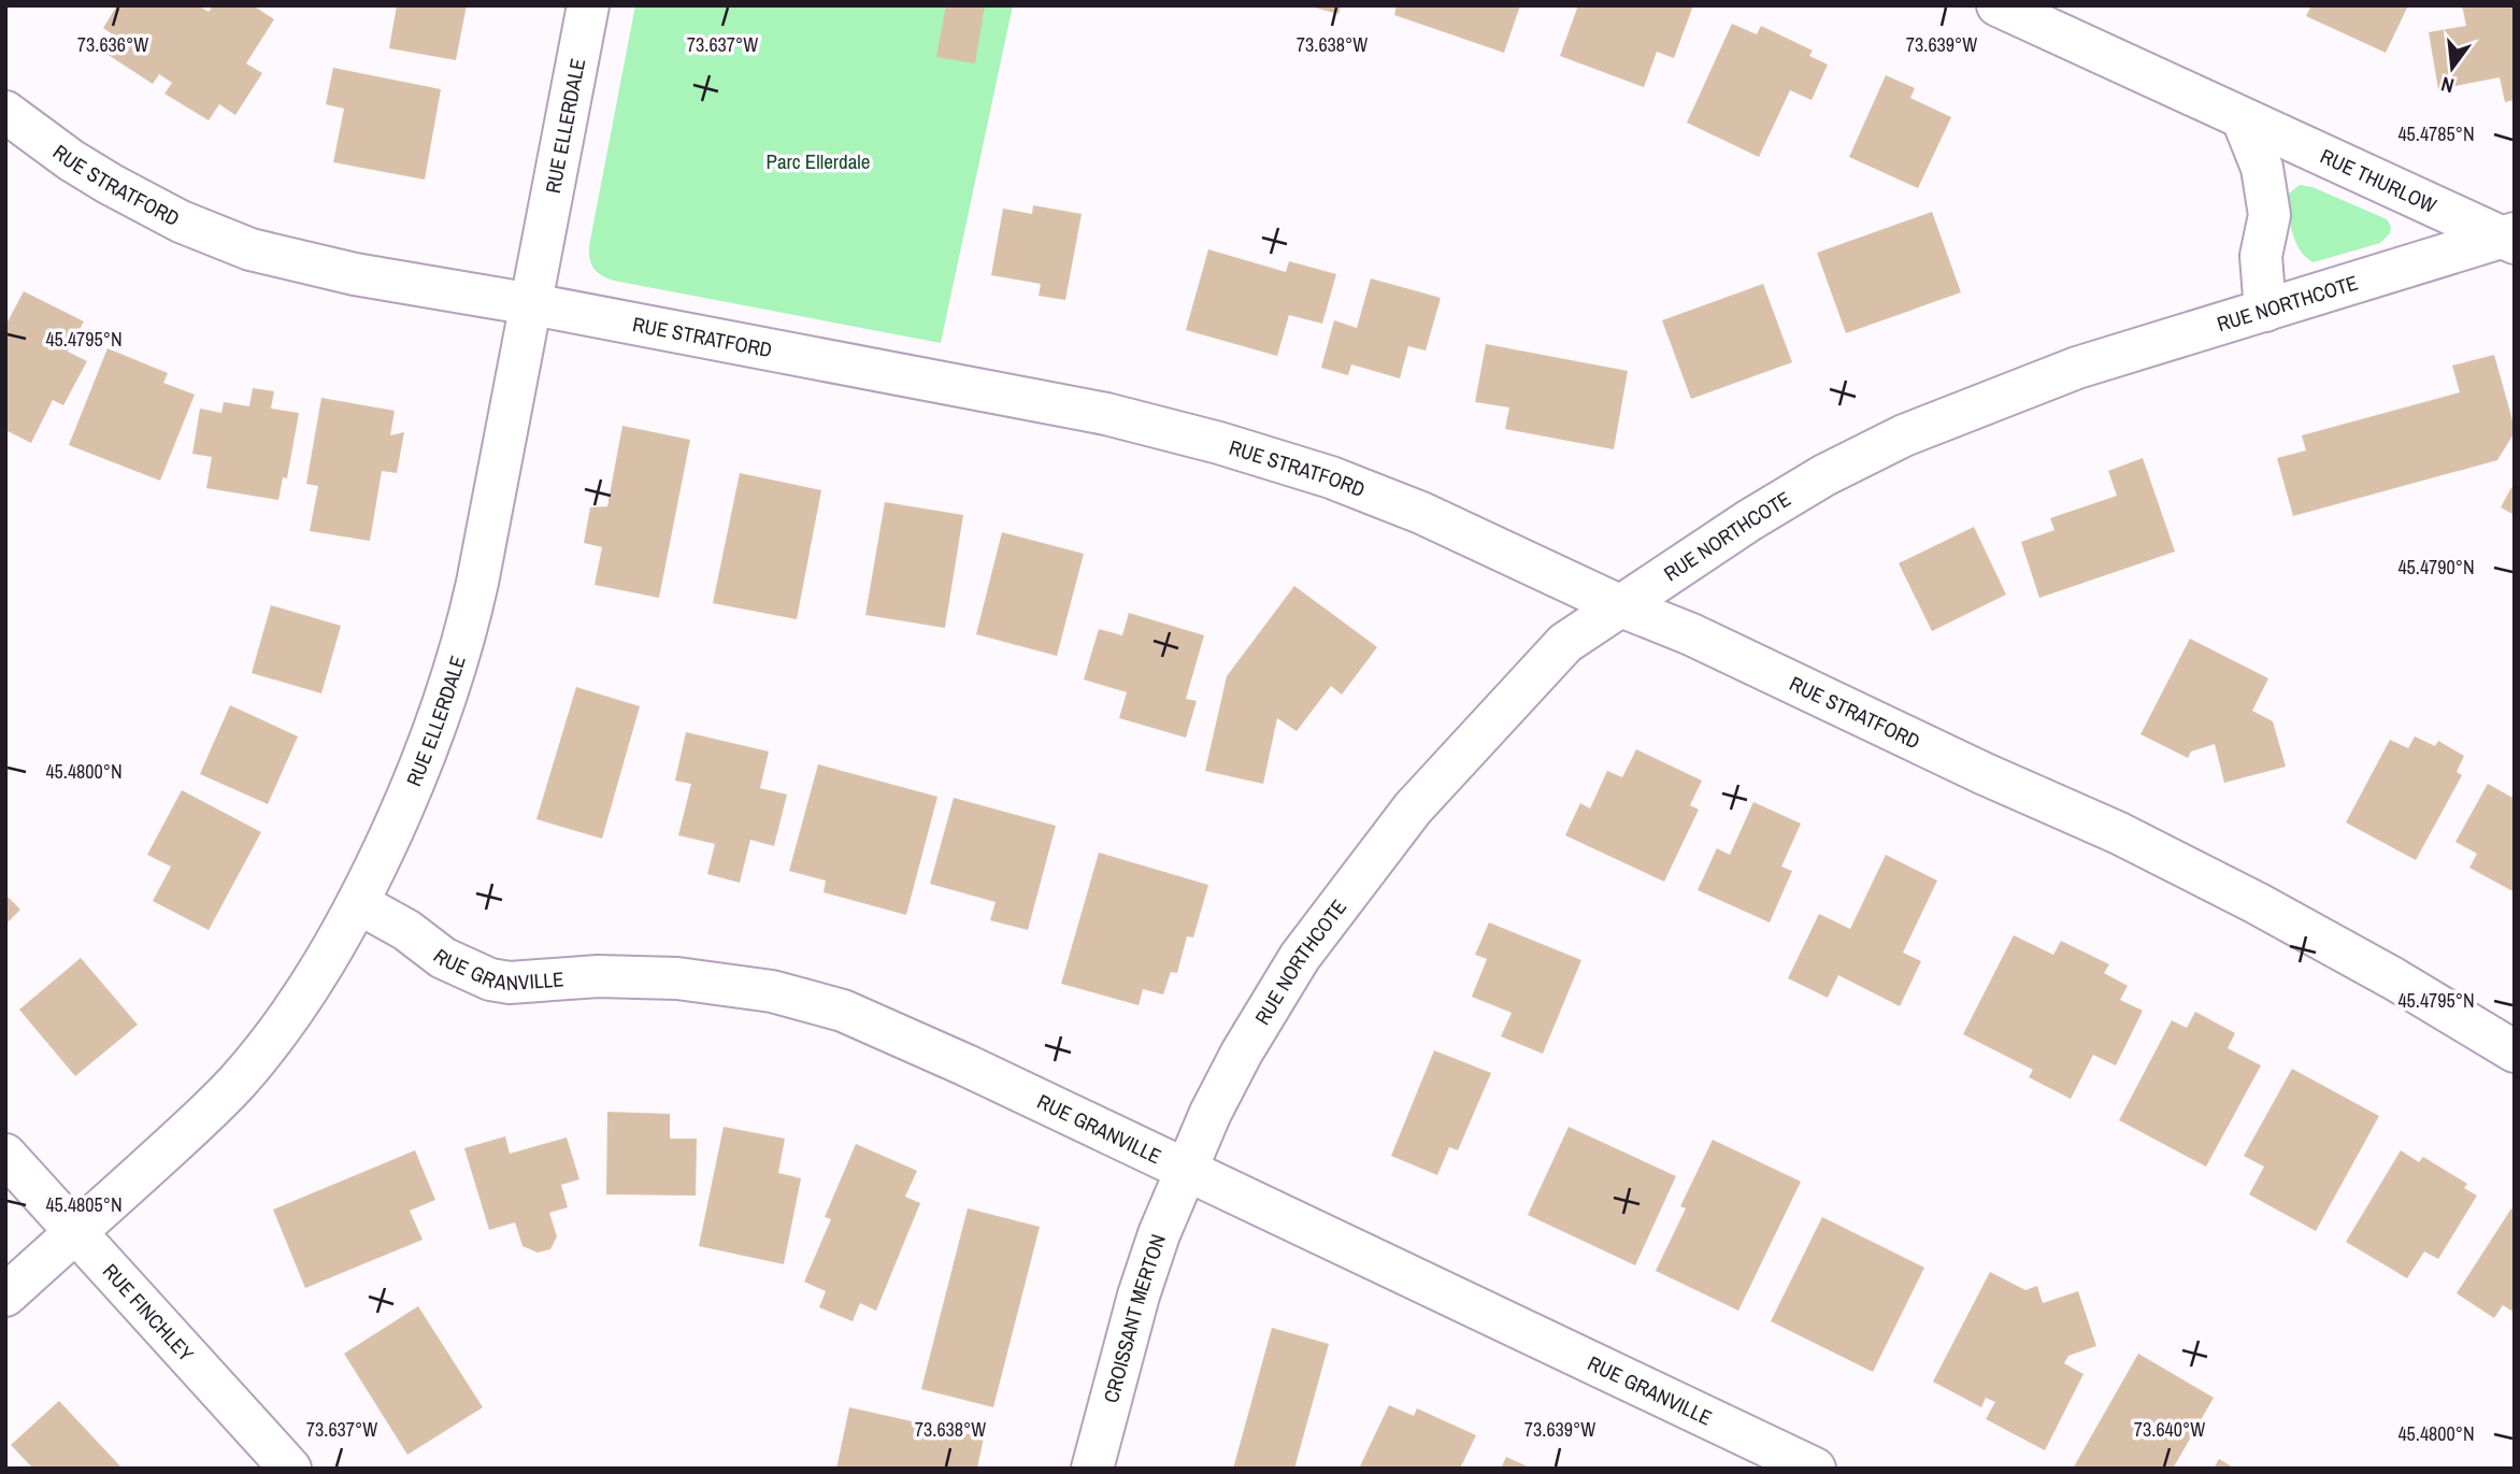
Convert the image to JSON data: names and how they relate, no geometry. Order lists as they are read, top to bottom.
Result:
{
  "streets": {
    "street": [
      "RUE ELLERDALE",
      "RUE THURLOW",
      "RUE STRATFORD",
      "RUE NORTHCOTE",
      "RUE GRANVILLE",
      "RUE FINCHLEY",
      "CROISSANT MERTON"
    ]
  },
  "crossings": [
    ["RUE ELLERDALE", "RUE STRATFORD"],
    ["RUE ELLERDALE", "RUE GRANVILLE"],
    ["RUE ELLERDALE", "RUE FINCHLEY"],
    ["RUE THURLOW", "RUE NORTHCOTE"],
    ["RUE STRATFORD", "RUE NORTHCOTE"],
    ["RUE NORTHCOTE", "RUE GRANVILLE"],
    ["RUE NORTHCOTE", "CROISSANT MERTON"],
    ["RUE GRANVILLE", "CROISSANT MERTON"]
  ],
  "parks": ["Parc Ellerdale"],
  "north": "bottom",
  "coordinates": [
    "73.636°W",
    "73.637°W",
    "73.638°W",
    "73.639°W",
    "45.4785°N",
    "45.4795°N",
    "45.4790°N",
    "45.4800°N",
    "45.4805°N",
    "73.640°W"
  ]
}
